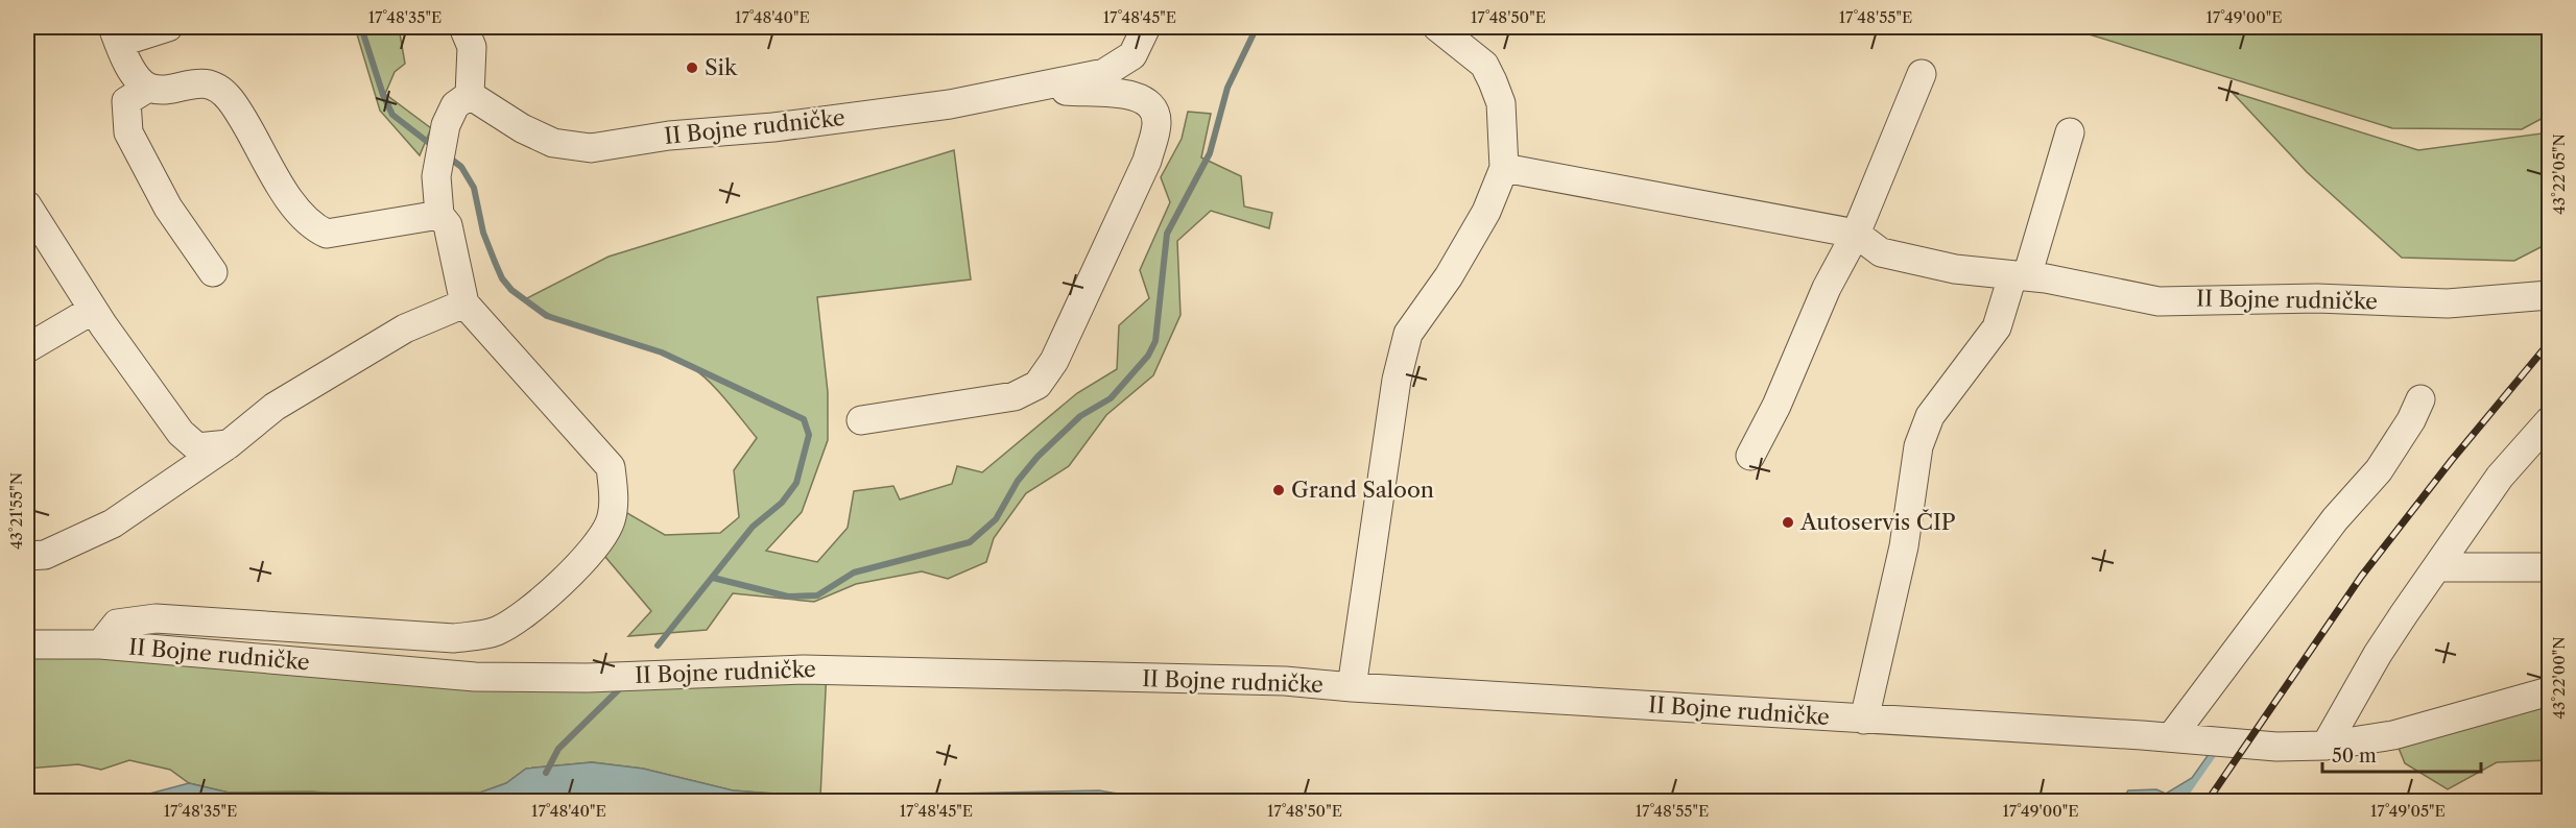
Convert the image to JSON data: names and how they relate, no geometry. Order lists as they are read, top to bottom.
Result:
{
  "streets": {
    "street": ["II Bojne rudničke"]
  },
  "places": ["Sik", "Grand Saloon", "Autoservis ČIP"],
  "scale_bar": "50 m",
  "coordinates": [
    "17°48'35\"E",
    "17°48'40\"E",
    "17°48'45\"E",
    "17°48'50\"E",
    "17°48'55\"E",
    "17°49'00\"E",
    "43°22'05\"N",
    "43°21'55\"N",
    "43°22'00\"N",
    "17°49'05\"E"
  ]
}
